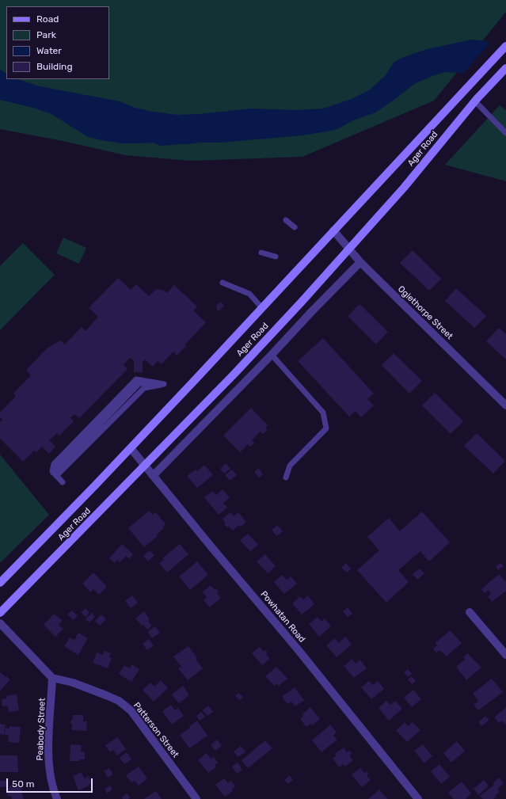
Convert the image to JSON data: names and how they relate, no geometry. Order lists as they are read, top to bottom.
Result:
{
  "streets": {
    "main road": ["Ager Road"],
    "street": [
      "Oglethorpe Street",
      "Powhatan Road",
      "Peabody Street",
      "Patterson Street"
    ]
  },
  "crossings": [
    ["Ager Road", "Oglethorpe Street"],
    ["Ager Road", "Powhatan Road"],
    ["Peabody Street", "Patterson Street"]
  ],
  "legend": [
    "Road",
    "Park",
    "Water",
    "Building"
  ],
  "scale_bar": "50 m"
}
